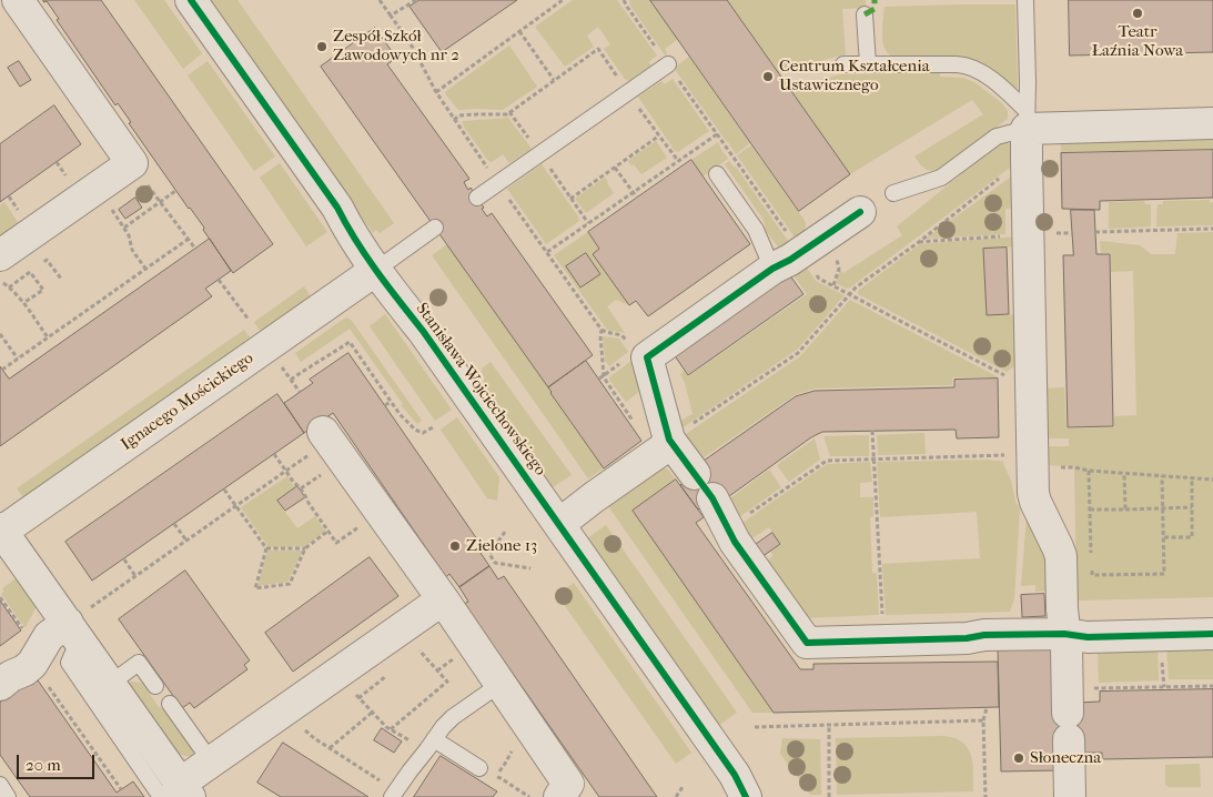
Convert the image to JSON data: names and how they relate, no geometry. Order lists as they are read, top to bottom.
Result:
{
  "streets": {
    "street": ["Stanisława Wojciechowskiego", "Ignacego Mościckiego"]
  },
  "crossings": [
    ["Stanisława Wojciechowskiego", "Ignacego Mościckiego"]
  ],
  "places": [
    "Teatr Łaźnia Nowa",
    "Zespół Szkół Zawodowych nr 2",
    "Centrum Kształcenia Ustawicznego",
    "Zielone 13",
    "Słoneczna"
  ],
  "scale_bar": "20 m"
}
